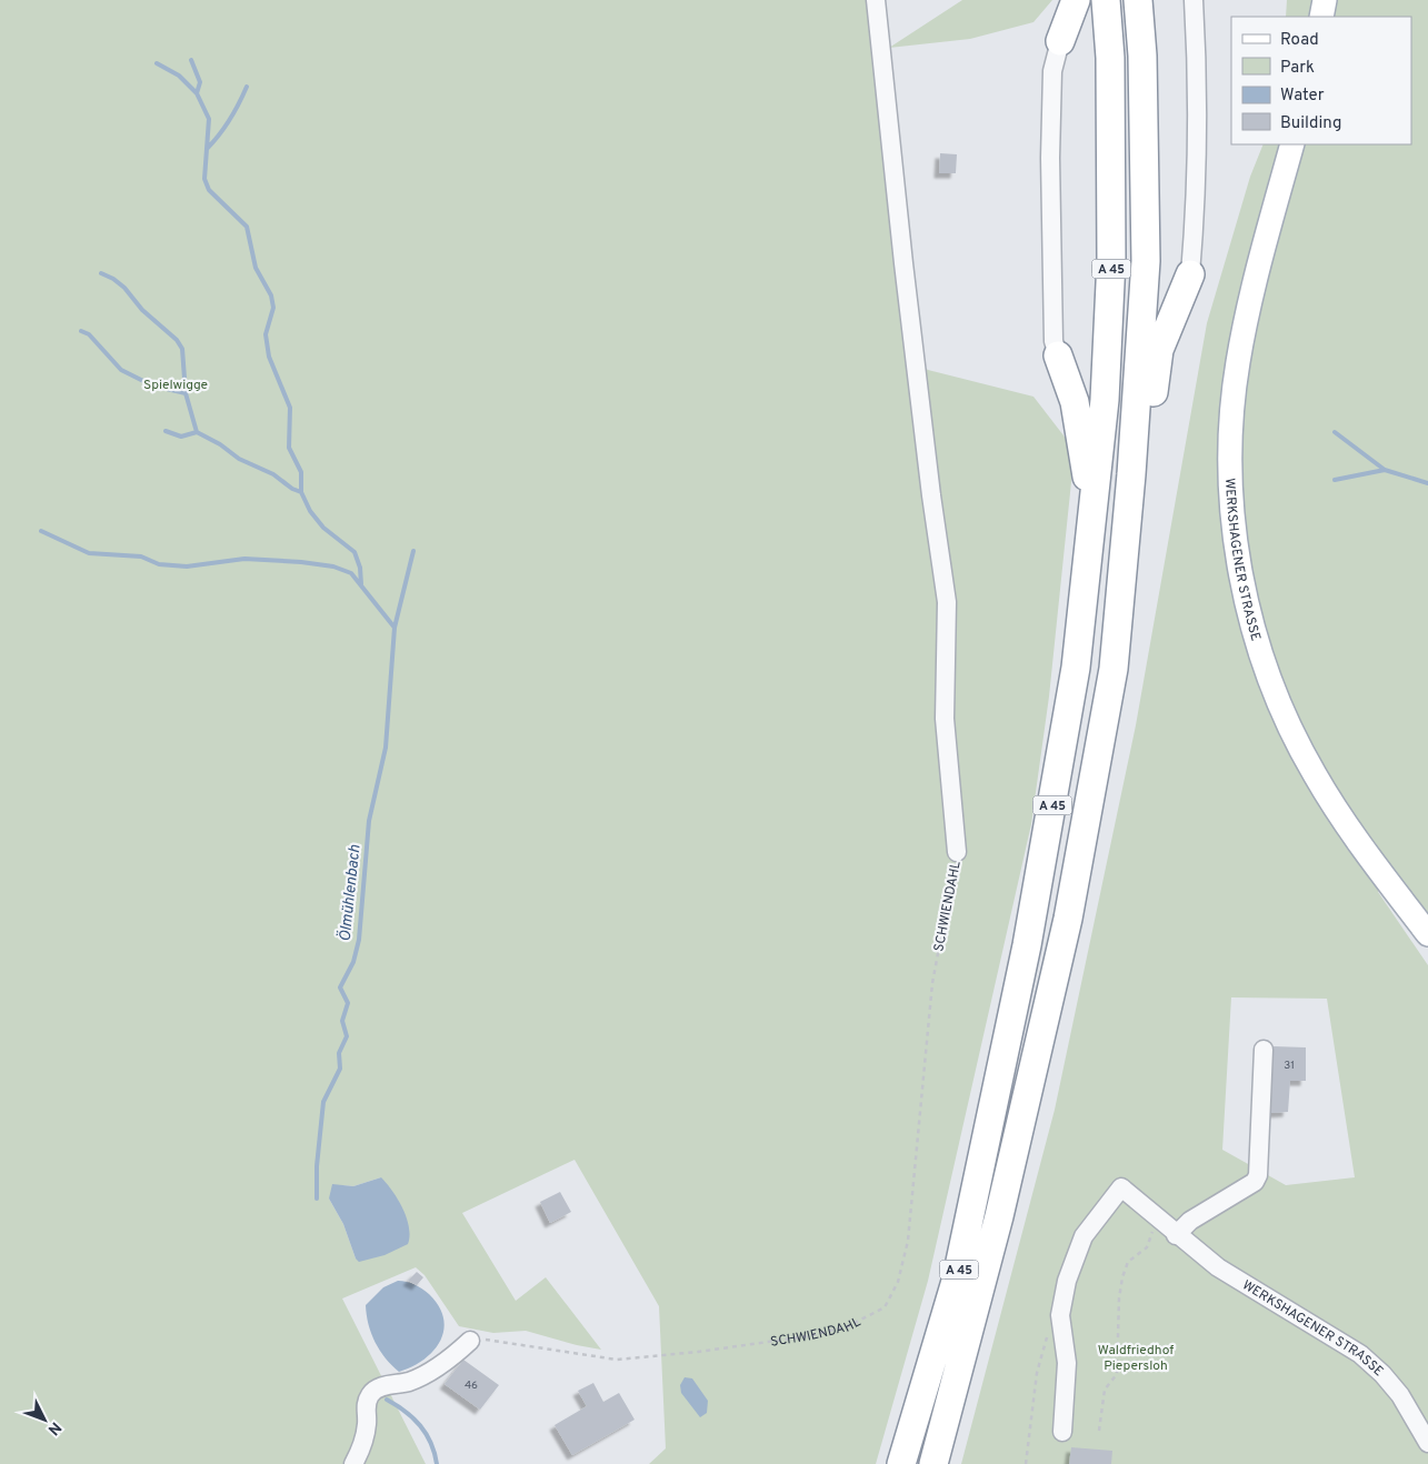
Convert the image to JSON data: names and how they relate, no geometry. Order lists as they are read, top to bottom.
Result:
{
  "streets": {
    "highway": ["A 45"],
    "main road": ["WERKSHAGENER STRASSE"],
    "path": ["SCHWIENDAHL"]
  },
  "water": ["Ölmühlenbach"],
  "parks": ["Spielwigge", "Waldfriedhof Piepersloh"],
  "house_numbers": ["31", "46"],
  "legend": [
    "Road",
    "Park",
    "Water",
    "Building"
  ],
  "north": "bottom right"
}
